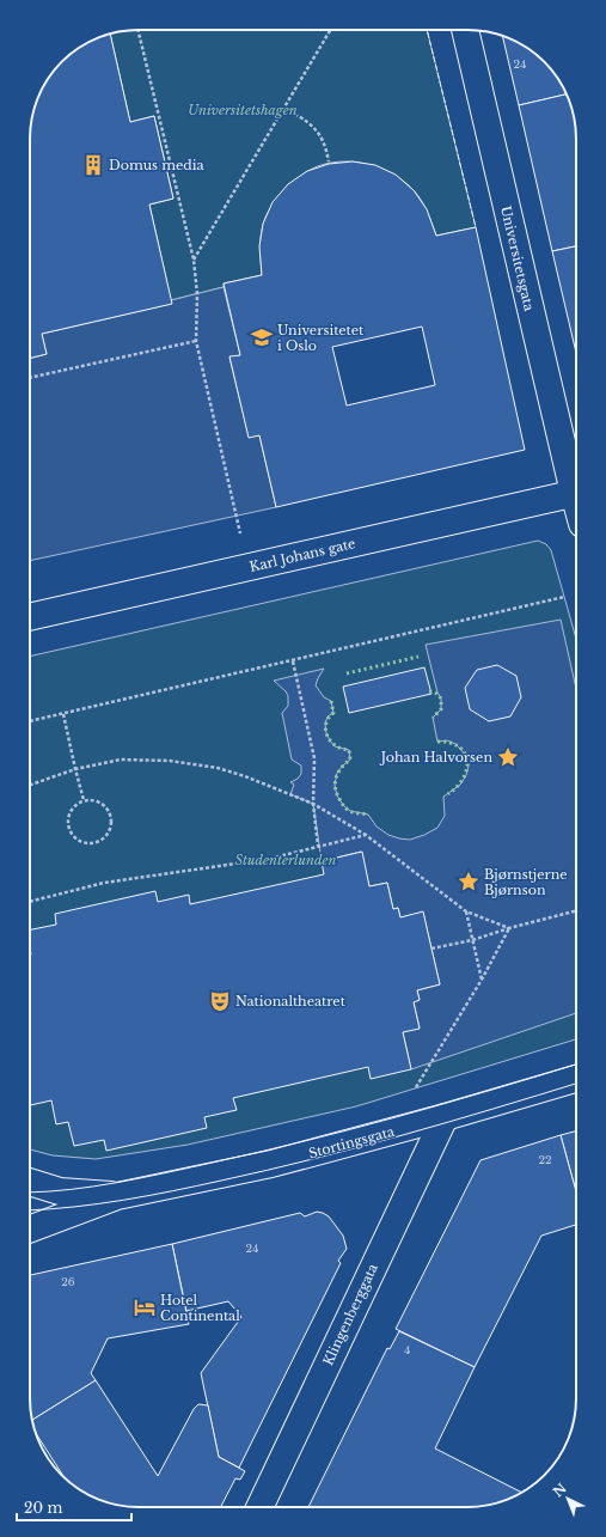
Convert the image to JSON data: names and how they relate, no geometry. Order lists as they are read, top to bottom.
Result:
{
  "streets": {
    "street": [
      "Universitetsgata",
      "Karl Johans gate",
      "Stortingsgata",
      "Klingenberggata"
    ]
  },
  "crossings": [
    ["Stortingsgata", "Klingenberggata"]
  ],
  "parks": ["Universitetshagen", "Studenterlunden"],
  "places": {
    "building": ["Domus media"],
    "school or university": ["Universitetet i Oslo"],
    "place": ["Johan Halvorsen", "Bjørnstjerne Bjørnson"],
    "theatre": ["Nationaltheatret"],
    "hotel": ["Hotel Continental"]
  },
  "house_numbers": [
    "24",
    "22",
    "24",
    "26",
    "4"
  ],
  "scale_bar": "20 m",
  "north": "top left"
}
